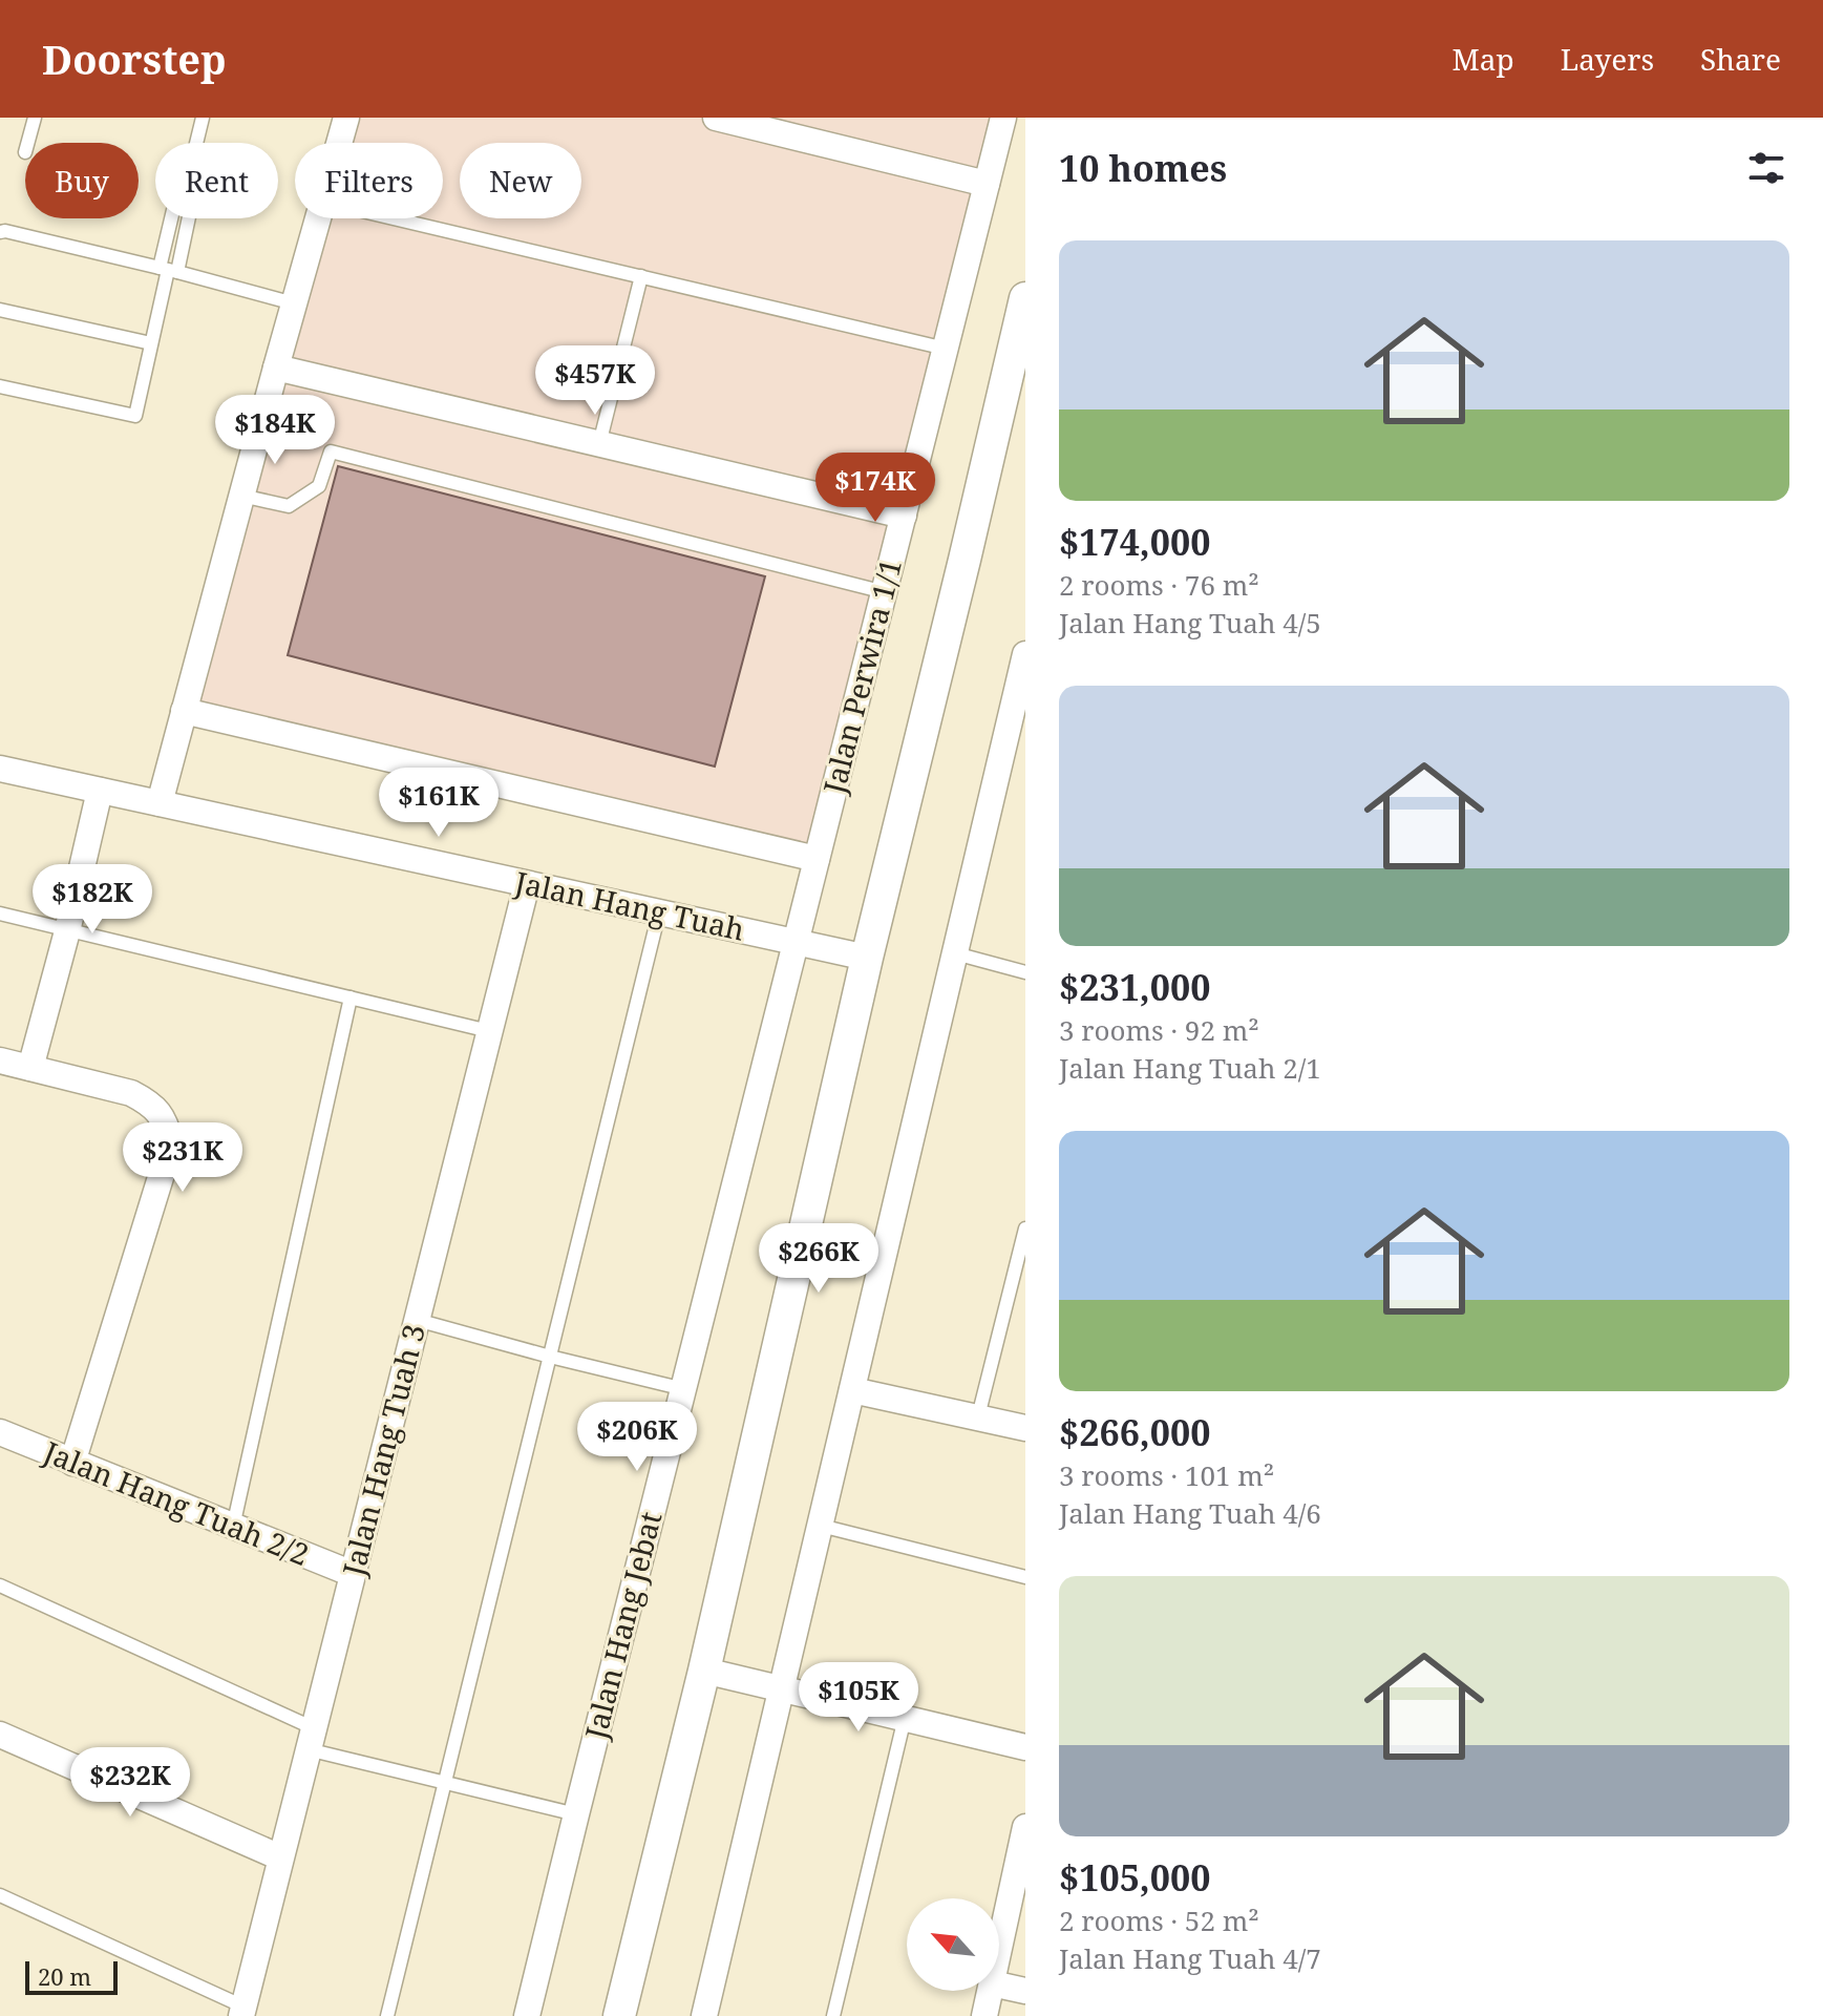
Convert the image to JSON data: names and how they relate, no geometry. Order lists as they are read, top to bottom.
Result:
{
  "streets": {
    "street": [
      "Jalan Perwira 1/1",
      "Jalan Hang Tuah",
      "Jalan Hang Tuah 3",
      "Jalan Hang Tuah 2/2",
      "Jalan Hang Jebat"
    ]
  },
  "crossings": [
    ["Jalan Perwira 1/1", "Jalan Hang Tuah"],
    ["Jalan Perwira 1/1", "Jalan Hang Jebat"],
    ["Jalan Hang Tuah", "Jalan Hang Tuah 3"],
    ["Jalan Hang Tuah", "Jalan Hang Jebat"],
    ["Jalan Hang Tuah 3", "Jalan Hang Tuah 2/2"]
  ],
  "scale_bar": "20 m",
  "north": "top left",
  "page": {
    "header": "Doorstep",
    "nav": ["Map", "Layers", "Share"],
    "heading": "10 homes",
    "chip": [
      "Buy",
      "Rent",
      "Filters",
      "New"
    ],
    "list": [
      {
        "name": "$174,000",
        "note": "2 rooms · 76 m² · Jalan Hang Tuah 4/5"
      },
      {
        "name": "$231,000",
        "note": "3 rooms · 92 m² · Jalan Hang Tuah 2/1"
      },
      {
        "name": "$266,000",
        "note": "3 rooms · 101 m² · Jalan Hang Tuah 4/6"
      },
      {
        "name": "$105,000",
        "note": "2 rooms · 52 m² · Jalan Hang Tuah 4/7"
      }
    ],
    "price": [
      "$457K",
      "$184K",
      "$174K",
      "$161K",
      "$182K",
      "$231K",
      "$266K",
      "$206K",
      "$105K",
      "$232K"
    ],
    "scale": "20 m"
  }
}
